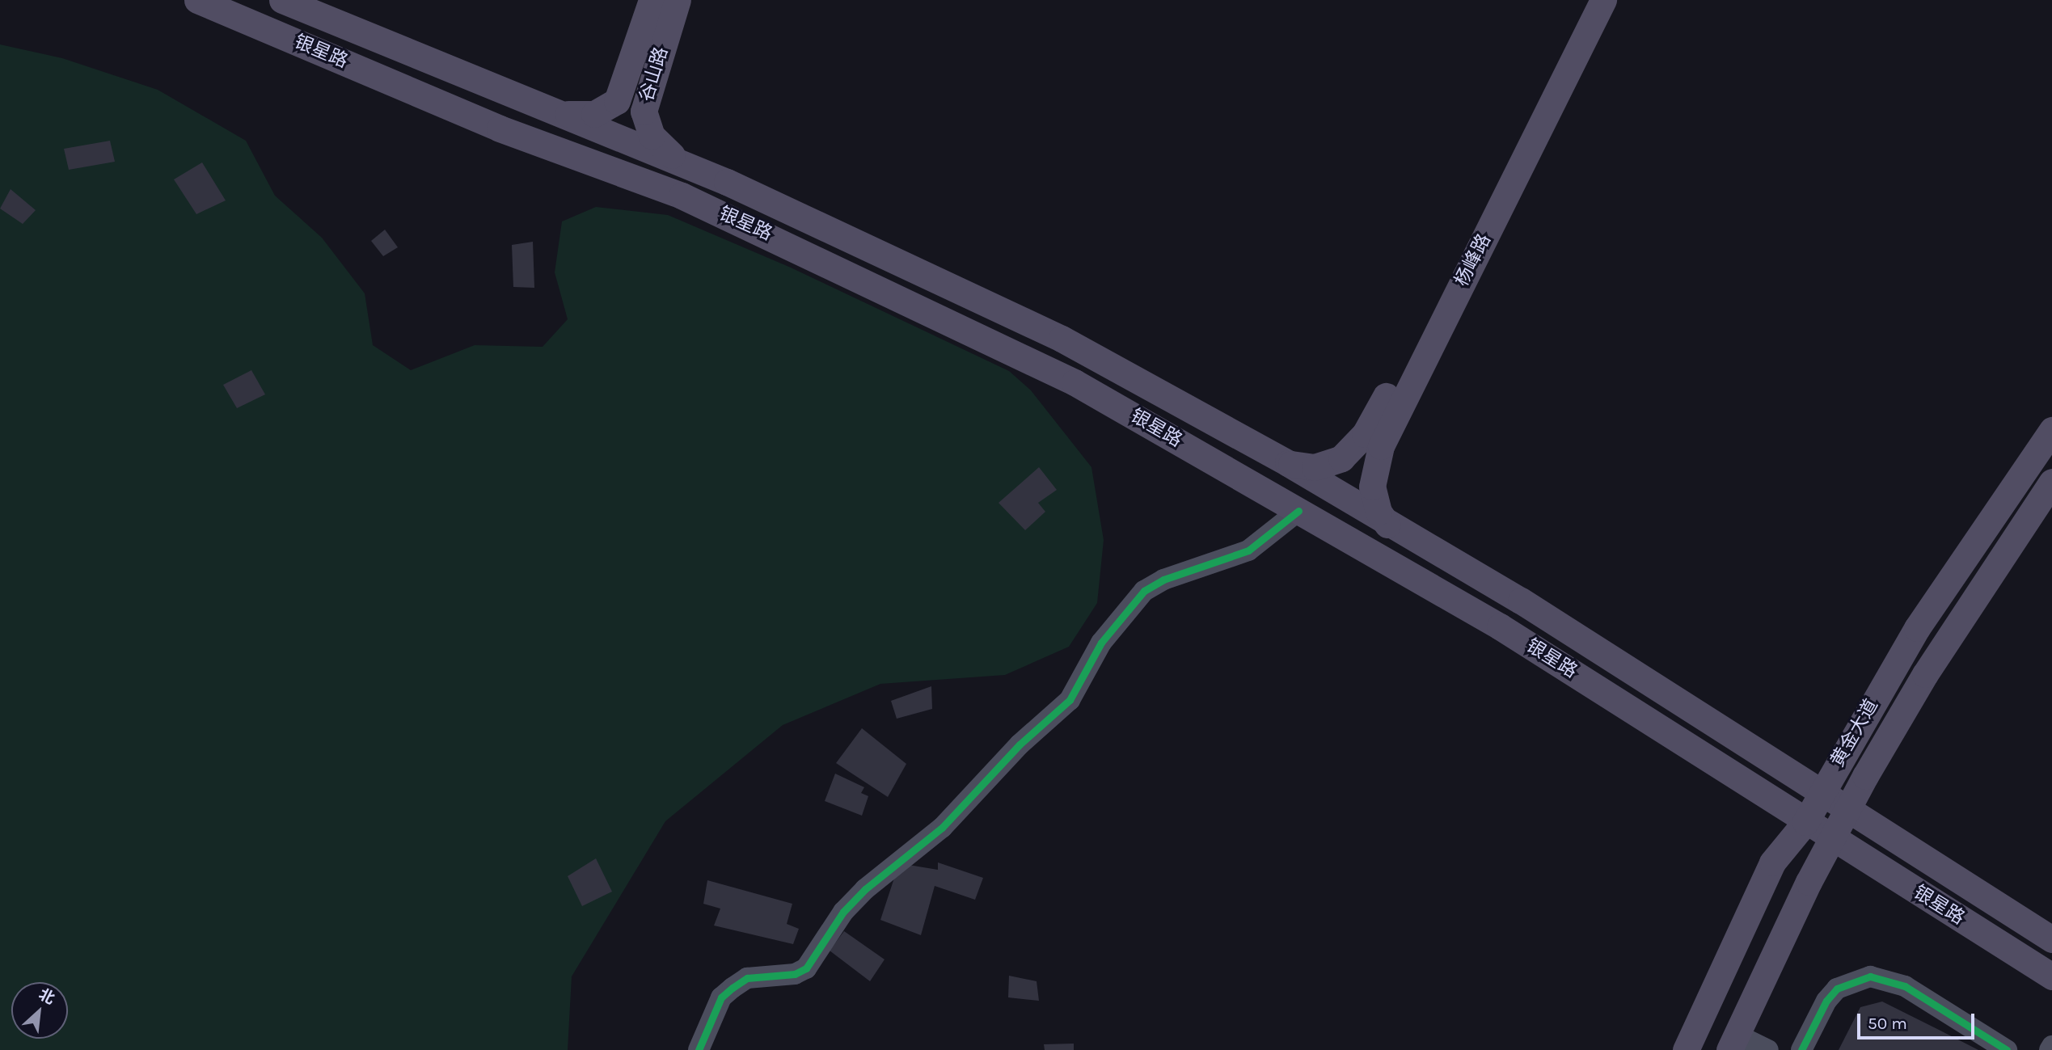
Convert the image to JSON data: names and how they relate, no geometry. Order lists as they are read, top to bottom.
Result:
{
  "streets": {
    "main road": [
      "银星路",
      "谷山路",
      "杨峰路",
      "黄金大道"
    ]
  },
  "crossings": [
    ["银星路", "谷山路"],
    ["银星路", "杨峰路"],
    ["银星路", "黄金大道"]
  ],
  "scale_bar": "50 m",
  "north": "top right"
}
